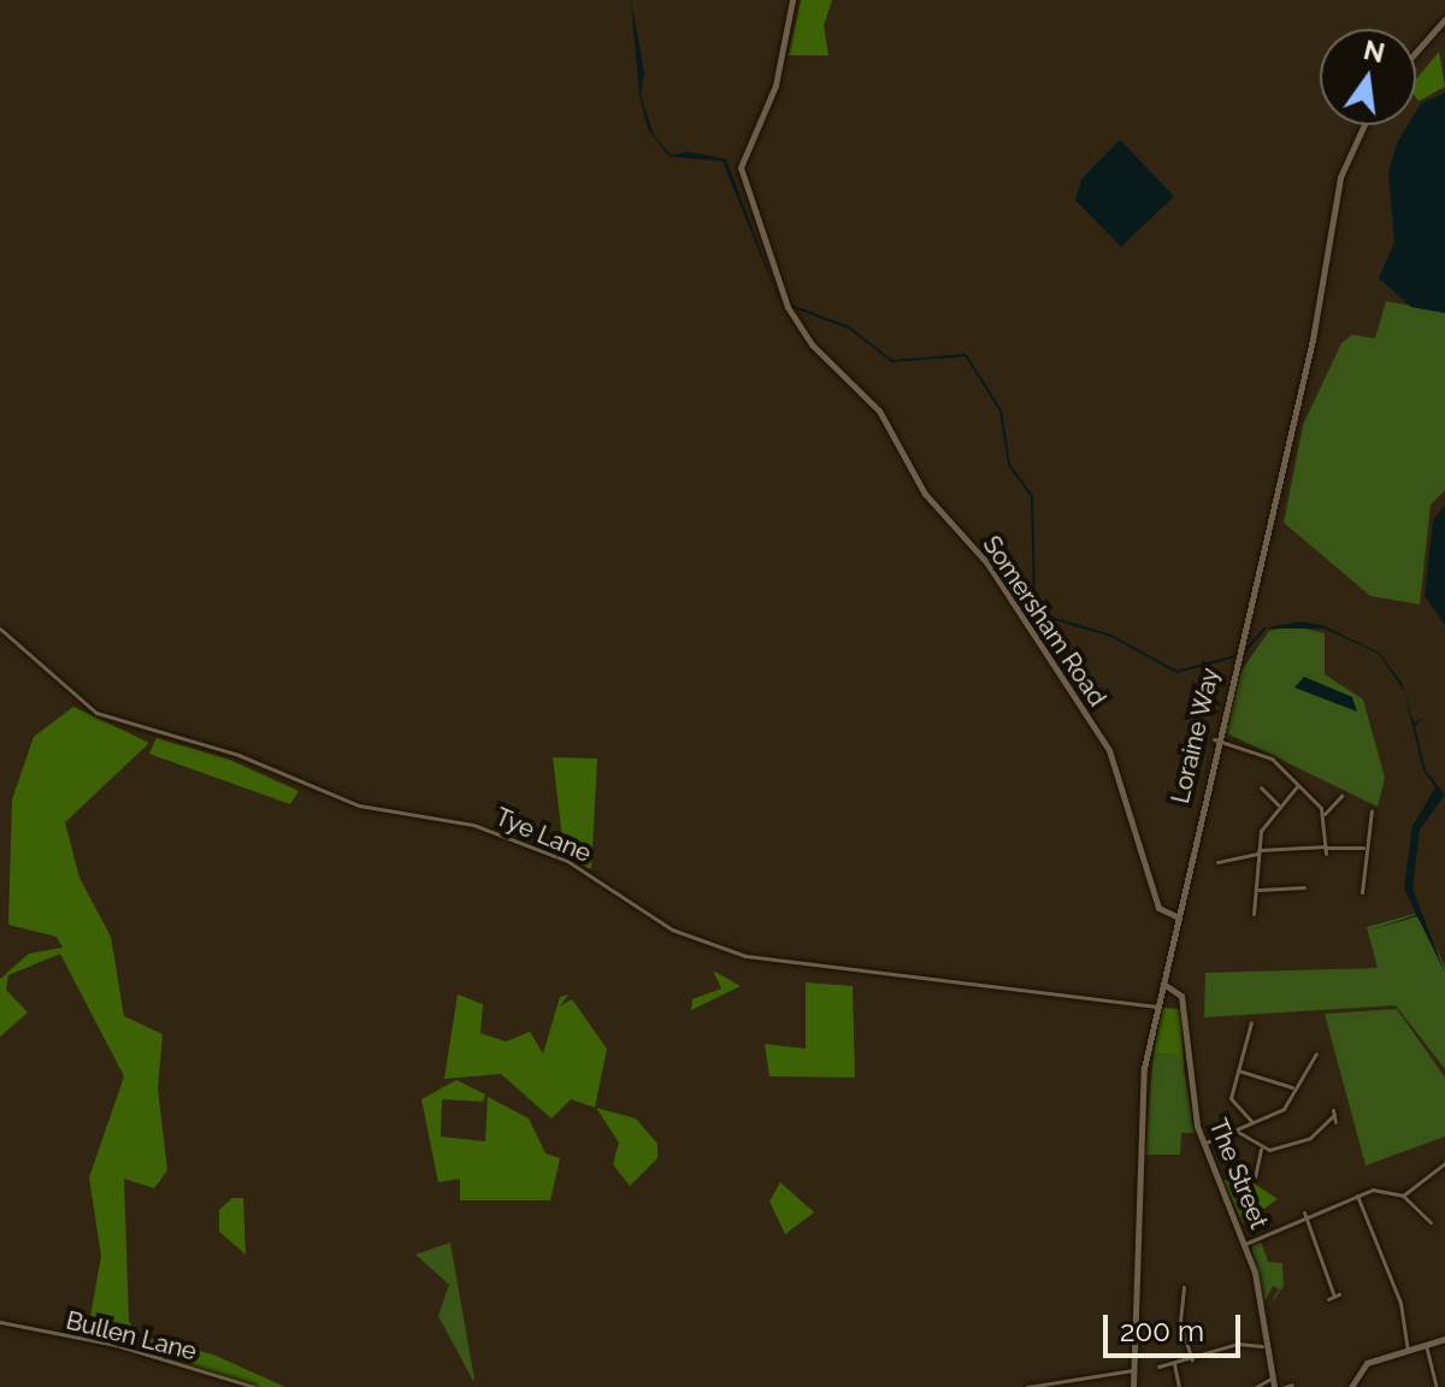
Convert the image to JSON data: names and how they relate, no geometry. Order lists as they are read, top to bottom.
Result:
{
  "streets": {
    "main road": ["Somersham Road", "Loraine Way", "The Street"],
    "street": ["Tye Lane", "Bullen Lane"]
  },
  "crossings": [
    ["Somersham Road", "Loraine Way"],
    ["Loraine Way", "Tye Lane"],
    ["Loraine Way", "The Street"]
  ],
  "scale_bar": "200 m",
  "north": "top"
}
